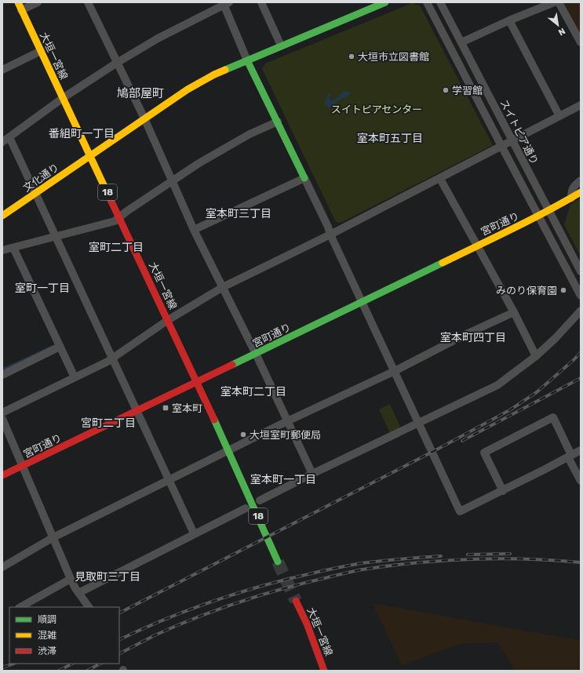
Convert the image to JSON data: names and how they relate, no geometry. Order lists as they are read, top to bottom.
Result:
{
  "streets": {
    "street": [
      "大垣一宮線",
      "スイトピア通り",
      "文化通り",
      "18",
      "宮町通り"
    ]
  },
  "crossings": [
    ["大垣一宮線", "文化通り"],
    ["大垣一宮線", "宮町通り"],
    ["スイトピア通り", "宮町通り"]
  ],
  "districts": [
    "鳩部屋町",
    "番組町一丁目",
    "室本町五丁目",
    "室本町三丁目",
    "室町二丁目",
    "室町一丁目",
    "室本町四丁目",
    "室本町二丁目",
    "宮町二丁目",
    "室本町一丁目",
    "見取町三丁目"
  ],
  "parks": ["スイトピアセンター"],
  "places": {
    "other": [
      "大垣市立図書館",
      "学習館",
      "みのり保育園",
      "大垣室町郵便局"
    ],
    "transit": ["室本町"]
  },
  "legend": ["順調", "混雑", "渋滞"],
  "north": "bottom right"
}
